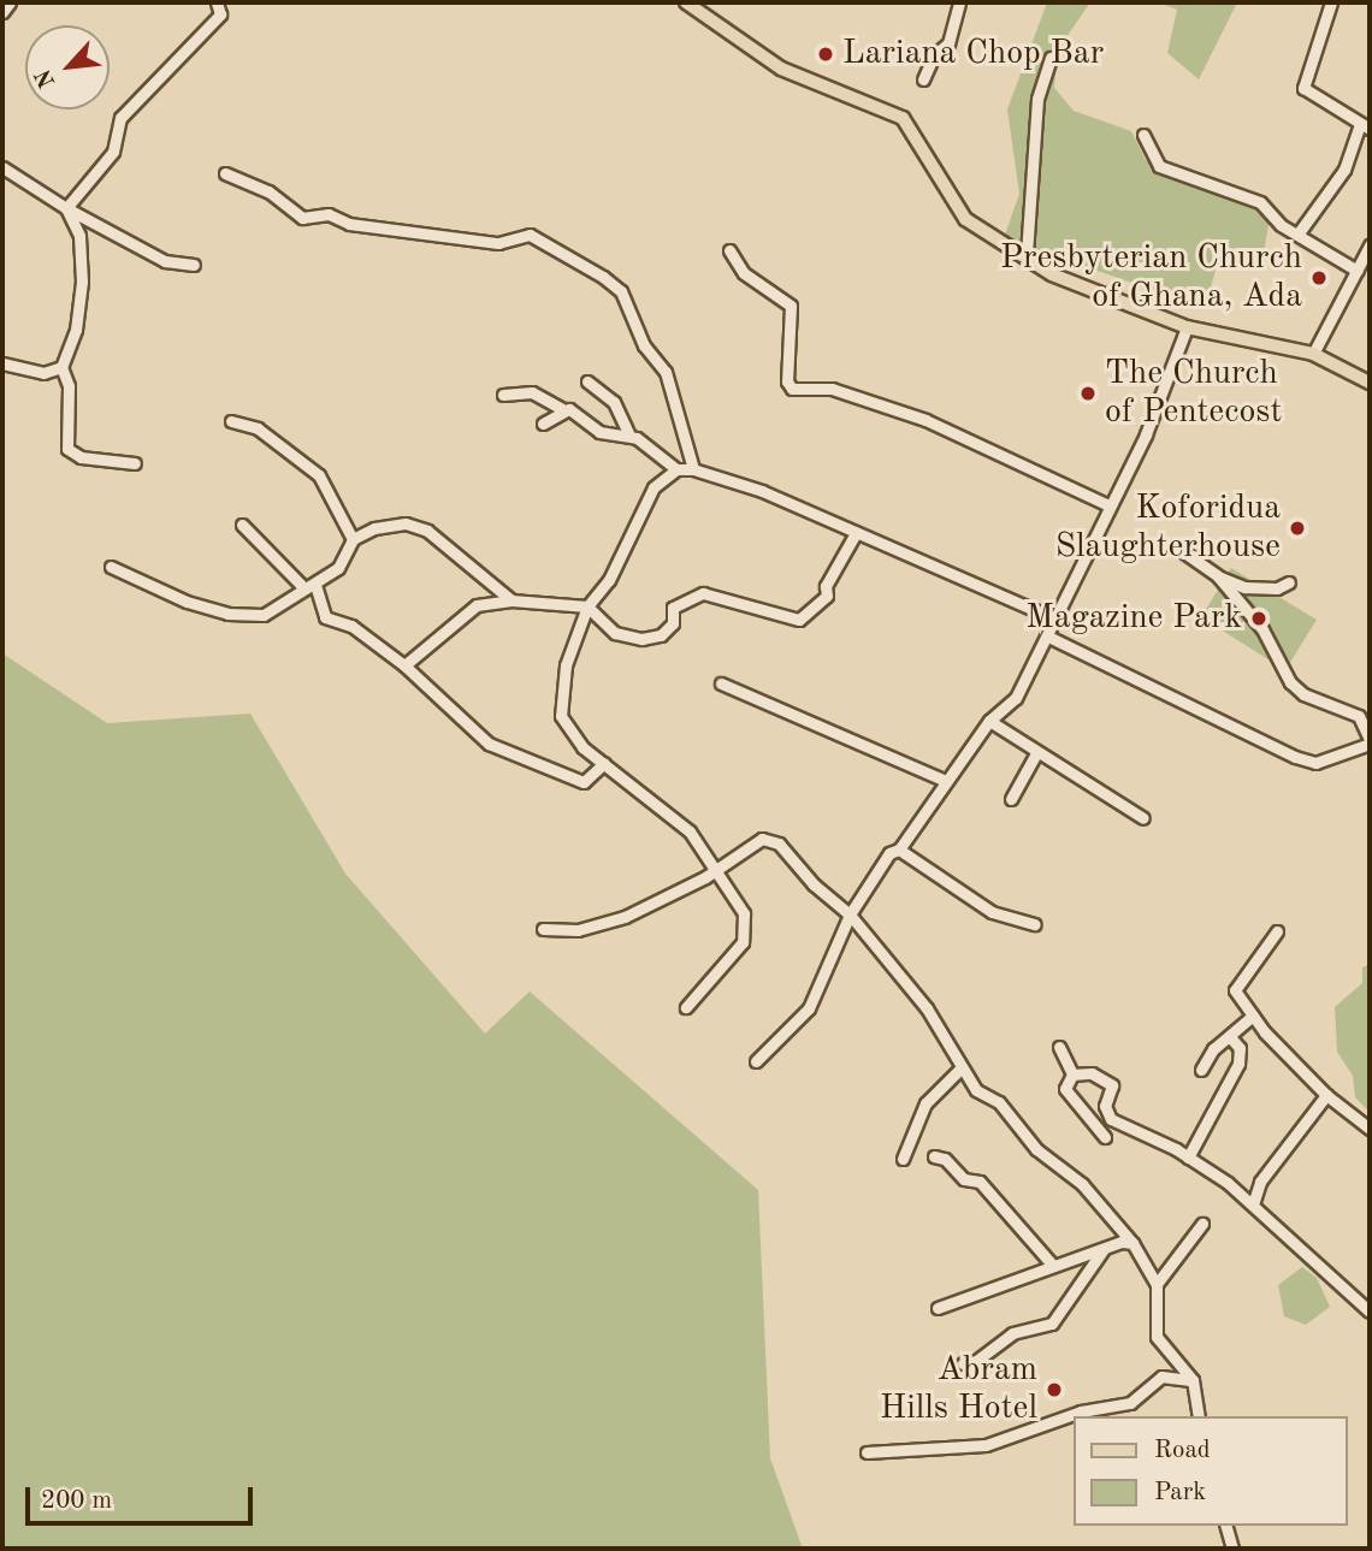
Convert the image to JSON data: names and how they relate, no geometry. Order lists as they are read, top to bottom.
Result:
{
  "places": [
    "Lariana Chop Bar",
    "Presbyterian Church of Ghana, Ada",
    "The Church of Pentecost",
    "Koforidua Slaughterhouse",
    "Magazine Park",
    "Abram Hills Hotel"
  ],
  "legend": ["Road", "Park"],
  "scale_bar": "200 m",
  "north": "bottom left"
}
